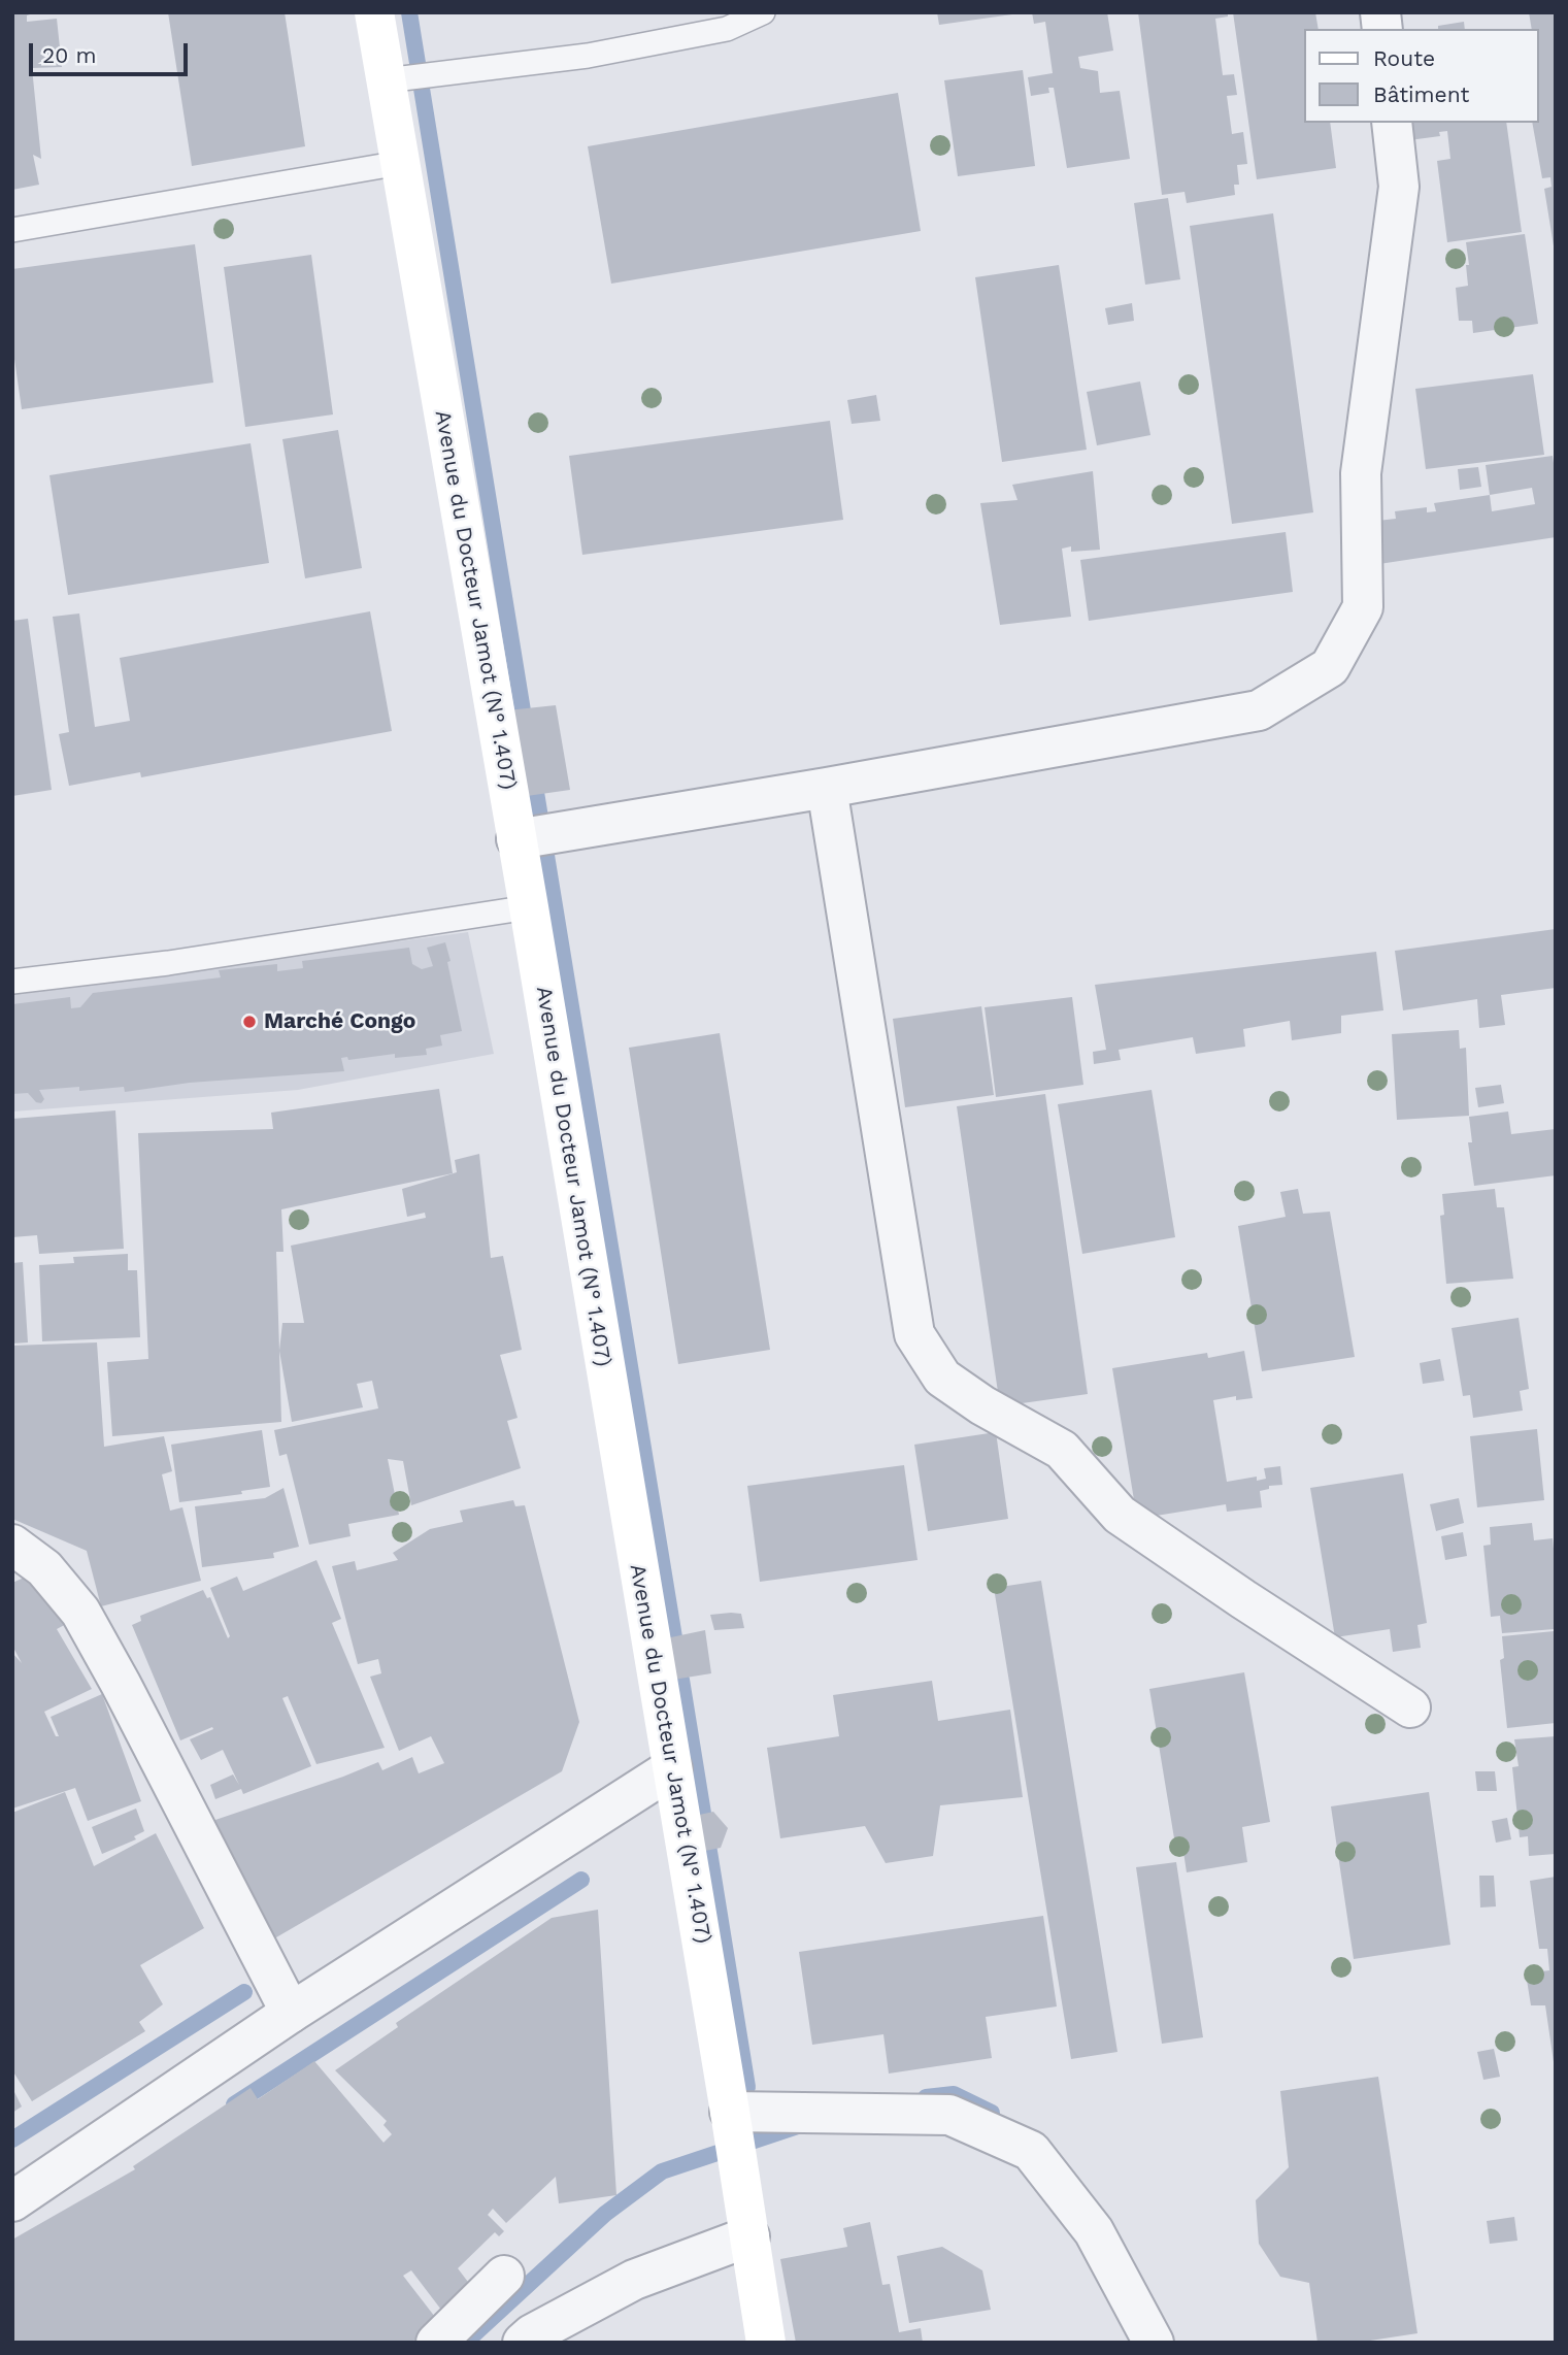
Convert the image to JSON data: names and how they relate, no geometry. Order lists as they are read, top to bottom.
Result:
{
  "streets": {
    "main road": ["Avenue du Docteur Jamot (N° 1.407)"]
  },
  "places": ["Marché Congo"],
  "legend": ["Route", "Bâtiment"],
  "scale_bar": "20 m"
}
